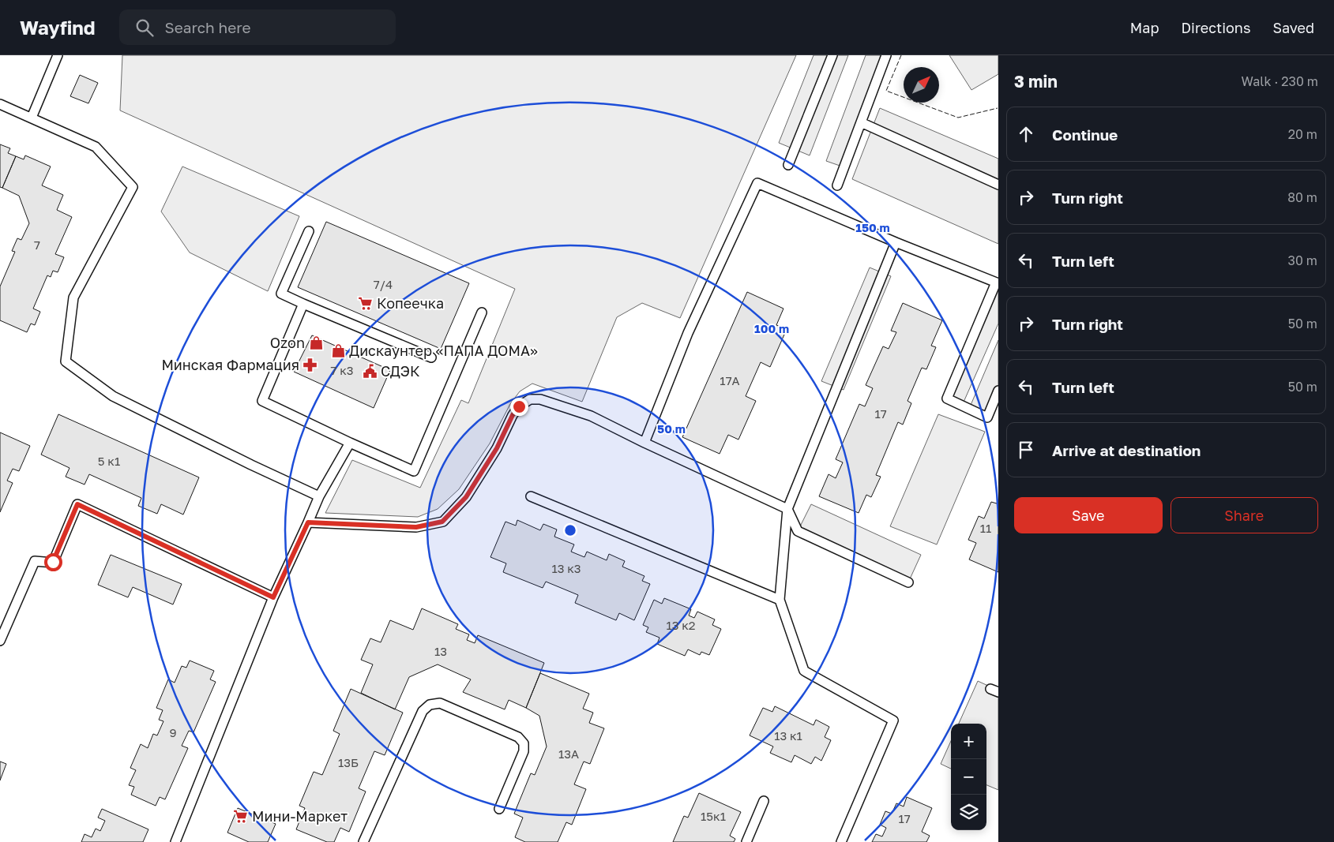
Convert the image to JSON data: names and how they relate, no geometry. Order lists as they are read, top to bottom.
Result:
{
  "places": {
    "supermarket": ["Копеечка", "Мини-Маркет"],
    "shop": ["Ozon", "Дискаунтер «ПАПА ДОМА»"],
    "pharmacy": ["Минская Фармация"],
    "public building": ["СДЭК"]
  },
  "house_numbers": [
    "7",
    "7/4",
    "7 к3",
    "17А",
    "17",
    "5 к1",
    "11",
    "13 к3",
    "13 к2",
    "13",
    "9",
    "13 к1",
    "13А",
    "13Б",
    "15к1",
    "17"
  ],
  "north": "top right",
  "page": {
    "header": "Wayfind",
    "search": "Search here",
    "nav": ["Map", "Directions", "Saved"],
    "heading": ["3 min", "Walk · 230 m"],
    "list": [
      ["Continue", "20 m"],
      ["Turn right", "80 m"],
      ["Turn left", "30 m"],
      ["Turn right", "50 m"],
      ["Turn left", "50 m"],
      "Arrive at destination"
    ],
    "buttons": ["Save", "Share"],
    "map_buttons": ["+", "−"]
  },
  "rings": ["150 m", "100 m", "50 m"]
}
